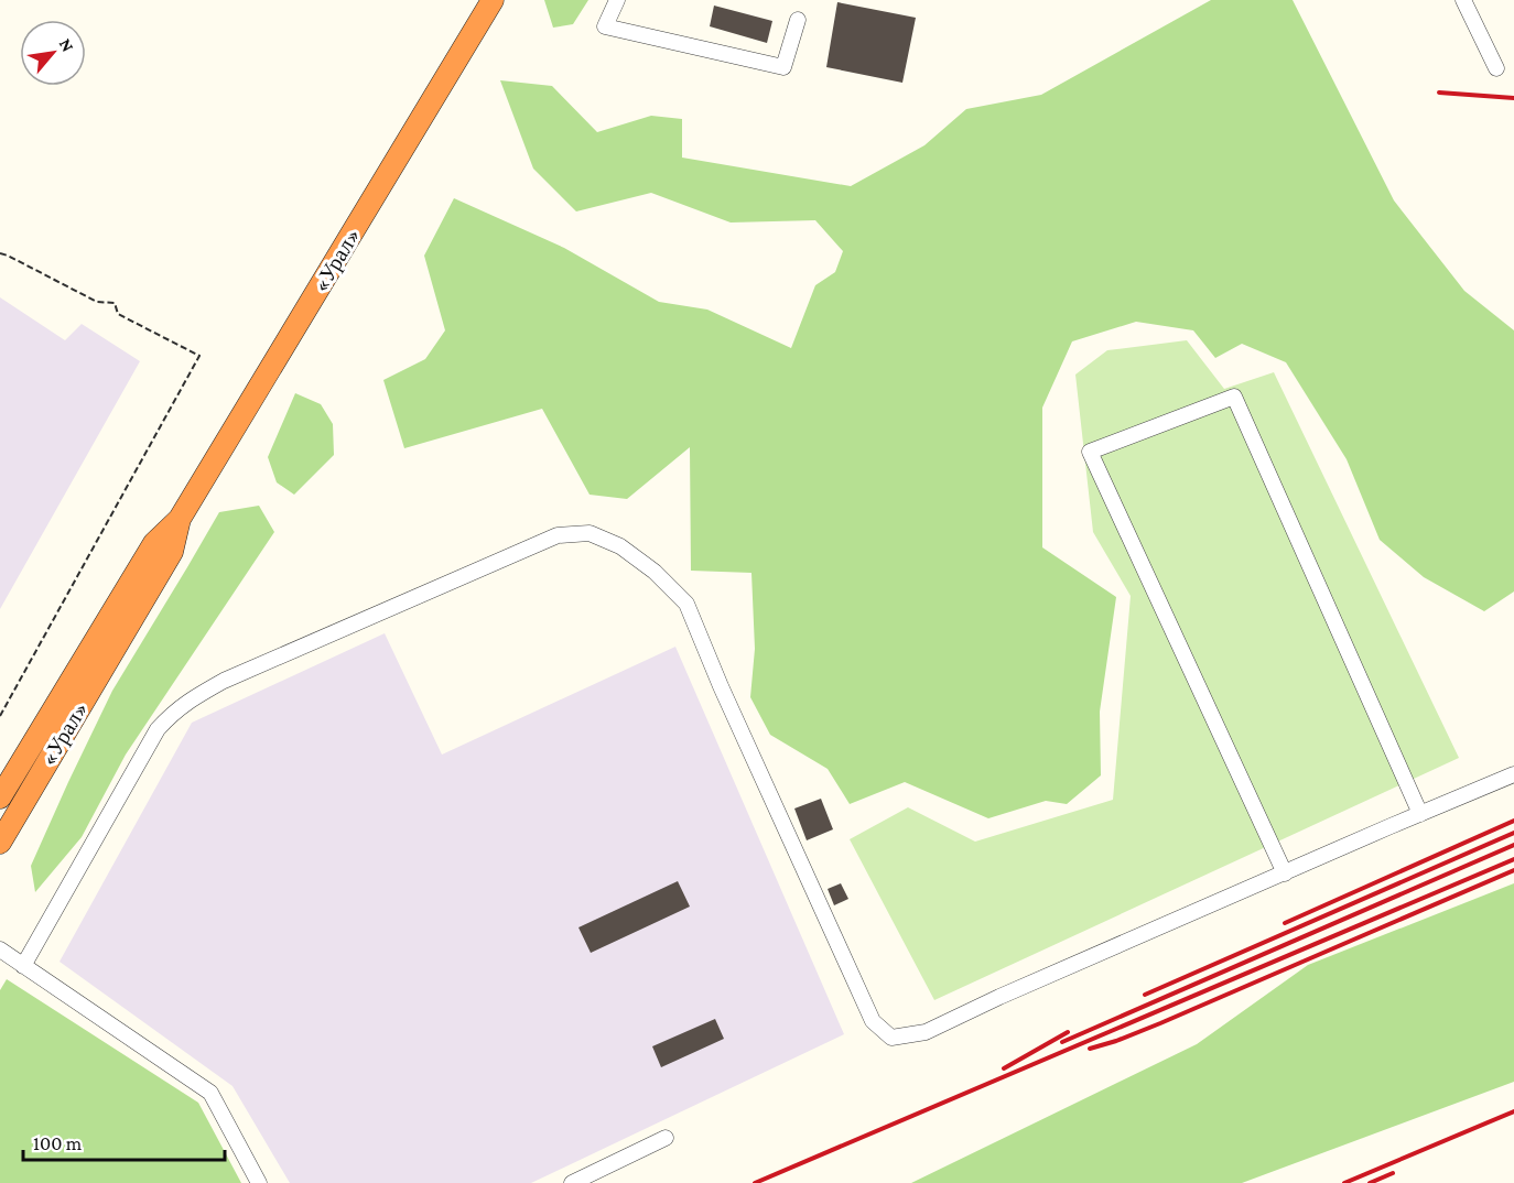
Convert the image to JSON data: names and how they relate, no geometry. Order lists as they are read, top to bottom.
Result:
{
  "streets": {
    "highway": ["«Урал»"]
  },
  "scale_bar": "100 m",
  "north": "top right"
}
